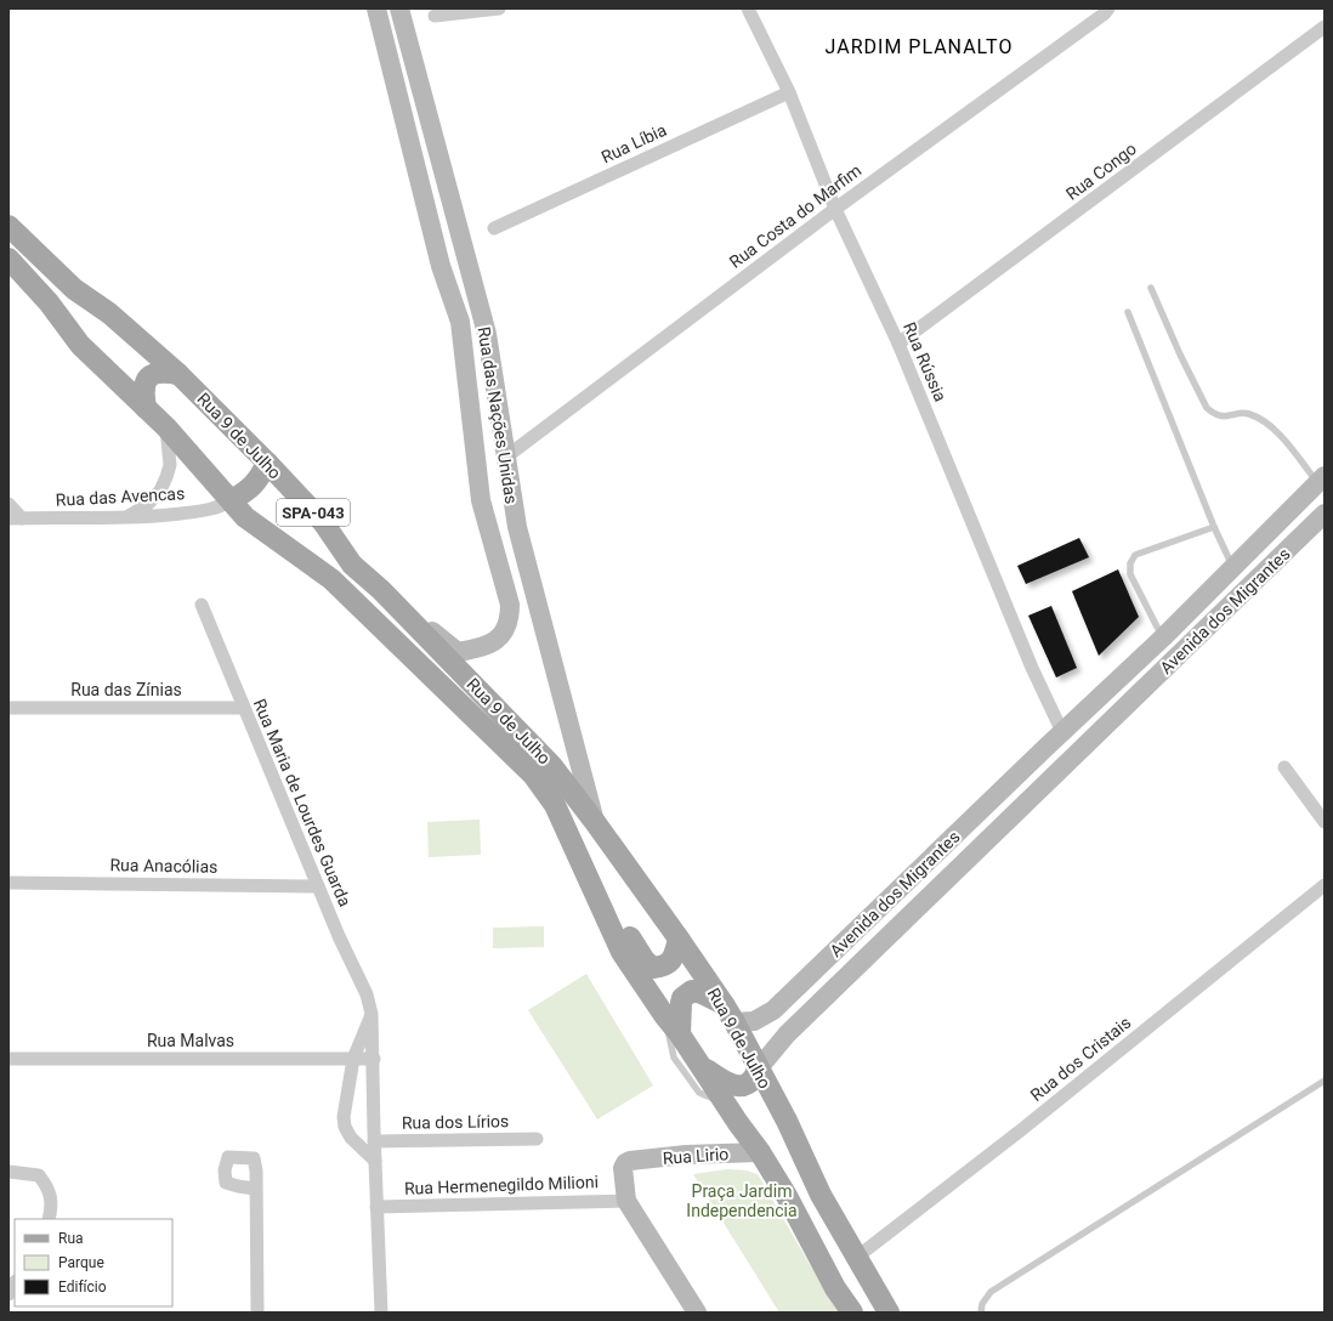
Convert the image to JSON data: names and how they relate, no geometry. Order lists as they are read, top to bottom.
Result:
{
  "streets": {
    "main road": ["Rua 9 de Julho", "SPA-043"],
    "street": [
      "Rua Líbia",
      "Rua Congo",
      "Rua Costa do Marfim",
      "Rua Rússia",
      "Rua das Nações Unidas",
      "Rua das Avencas",
      "Avenida dos Migrantes",
      "Rua das Zínias",
      "Rua Maria de Lourdes Guarda",
      "Rua Anacólias",
      "Rua Malvas",
      "Rua dos Cristais",
      "Rua dos Lírios",
      "Rua Lirio",
      "Rua Hermenegildo Milioni"
    ]
  },
  "crossings": [
    ["Rua Líbia", "Rua Rússia"],
    ["Rua Congo", "Rua Rússia"],
    ["Rua Costa do Marfim", "Rua Rússia"],
    ["Rua Costa do Marfim", "Rua das Nações Unidas"],
    ["Rua Rússia", "Avenida dos Migrantes"],
    ["Rua das Nações Unidas", "Rua 9 de Julho"],
    ["Rua 9 de Julho", "Rua das Avencas"],
    ["Rua 9 de Julho", "Avenida dos Migrantes"],
    ["Rua 9 de Julho", "Rua dos Cristais"],
    ["Rua 9 de Julho", "Rua Lirio"],
    ["Rua das Zínias", "Rua Maria de Lourdes Guarda"],
    ["Rua Maria de Lourdes Guarda", "Rua Anacólias"],
    ["Rua Maria de Lourdes Guarda", "Rua Malvas"],
    ["Rua Maria de Lourdes Guarda", "Rua dos Lírios"],
    ["Rua Maria de Lourdes Guarda", "Rua Hermenegildo Milioni"],
    ["Rua Lirio", "Rua Hermenegildo Milioni"]
  ],
  "districts": ["JARDIM PLANALTO"],
  "parks": ["Praça Jardim Independencia"],
  "legend": ["Rua", "Parque", "Edifício"]
}
